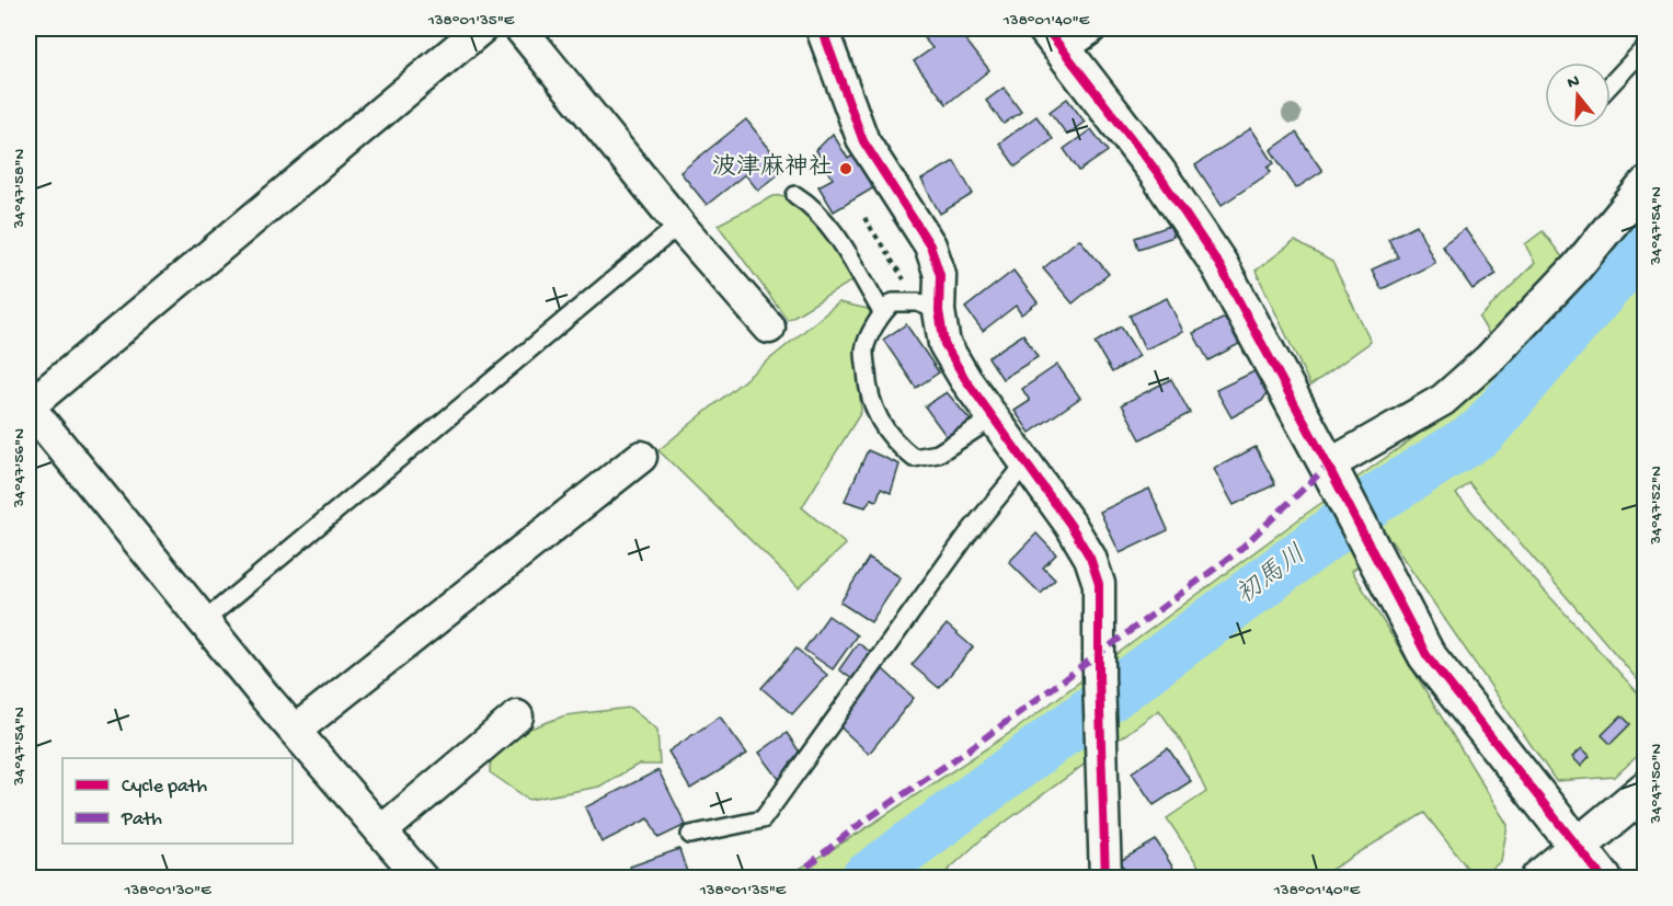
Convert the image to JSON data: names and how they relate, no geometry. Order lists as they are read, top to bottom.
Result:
{
  "water": ["初馬川"],
  "places": ["波津麻神社"],
  "legend": ["Cycle path", "Path"],
  "north": "top",
  "coordinates": [
    "138°01'35\"E",
    "138°01'40\"E",
    "34°47'58\"N",
    "34°47'54\"N",
    "34°47'56\"N",
    "34°47'52\"N",
    "34°47'50\"N",
    "138°01'30\"E"
  ]
}
